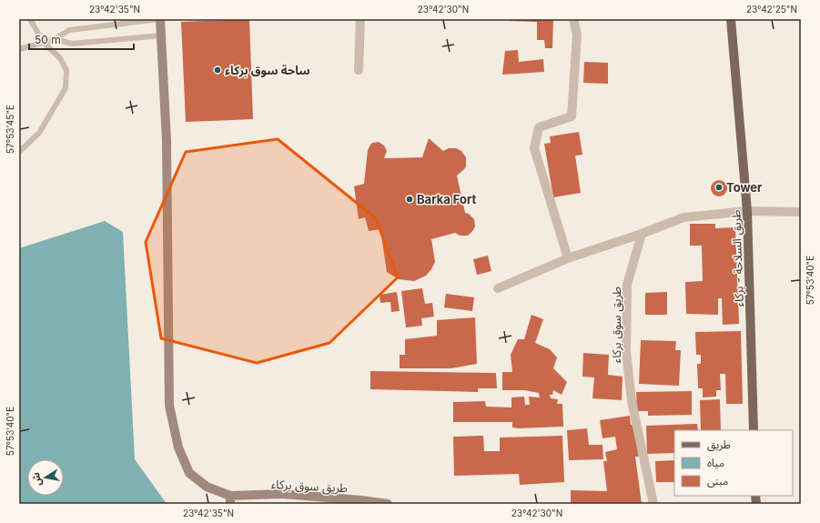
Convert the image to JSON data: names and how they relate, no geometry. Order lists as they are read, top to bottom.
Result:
{
  "streets": {
    "main road": ["طريق السلاحة - بركاء"],
    "street": ["طريق سوق بركاء"]
  },
  "places": ["ساحة سوق بركاء", "Tower", "Barka Fort"],
  "legend": ["طريق", "مياه", "مبنى"],
  "scale_bar": "50 m",
  "north": "left",
  "coordinates": [
    "23°42'35\"N",
    "23°42'30\"N",
    "23°42'25\"N",
    "57°53'45\"E",
    "57°53'40\"E"
  ]
}
